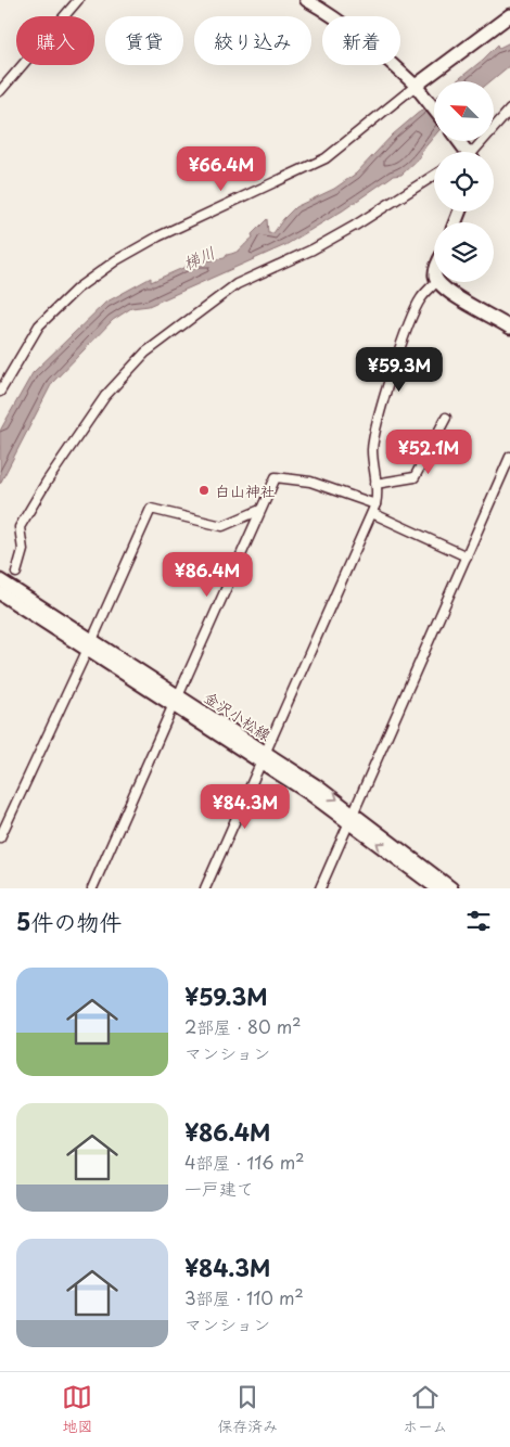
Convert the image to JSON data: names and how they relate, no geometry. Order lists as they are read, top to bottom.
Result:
{
  "streets": {
    "main road": ["金沢小松線"]
  },
  "water": ["梯川"],
  "places": ["白山神社"],
  "north": "top left",
  "page": {
    "chip": [
      "購入",
      "賃貸",
      "絞り込み",
      "新着"
    ],
    "price": [
      "¥66.4M",
      "¥59.3M",
      "¥52.1M",
      "¥86.4M",
      "¥84.3M"
    ],
    "heading": "5件の物件",
    "list": [
      {
        "name": "¥59.3M",
        "note": "2部屋 · 80 m² · マンション"
      },
      {
        "name": "¥86.4M",
        "note": "4部屋 · 116 m² · 一戸建て"
      },
      {
        "name": "¥84.3M",
        "note": "3部屋 · 110 m² · マンション"
      }
    ],
    "tabs": ["地図", "保存済み", "ホーム"]
  }
}
